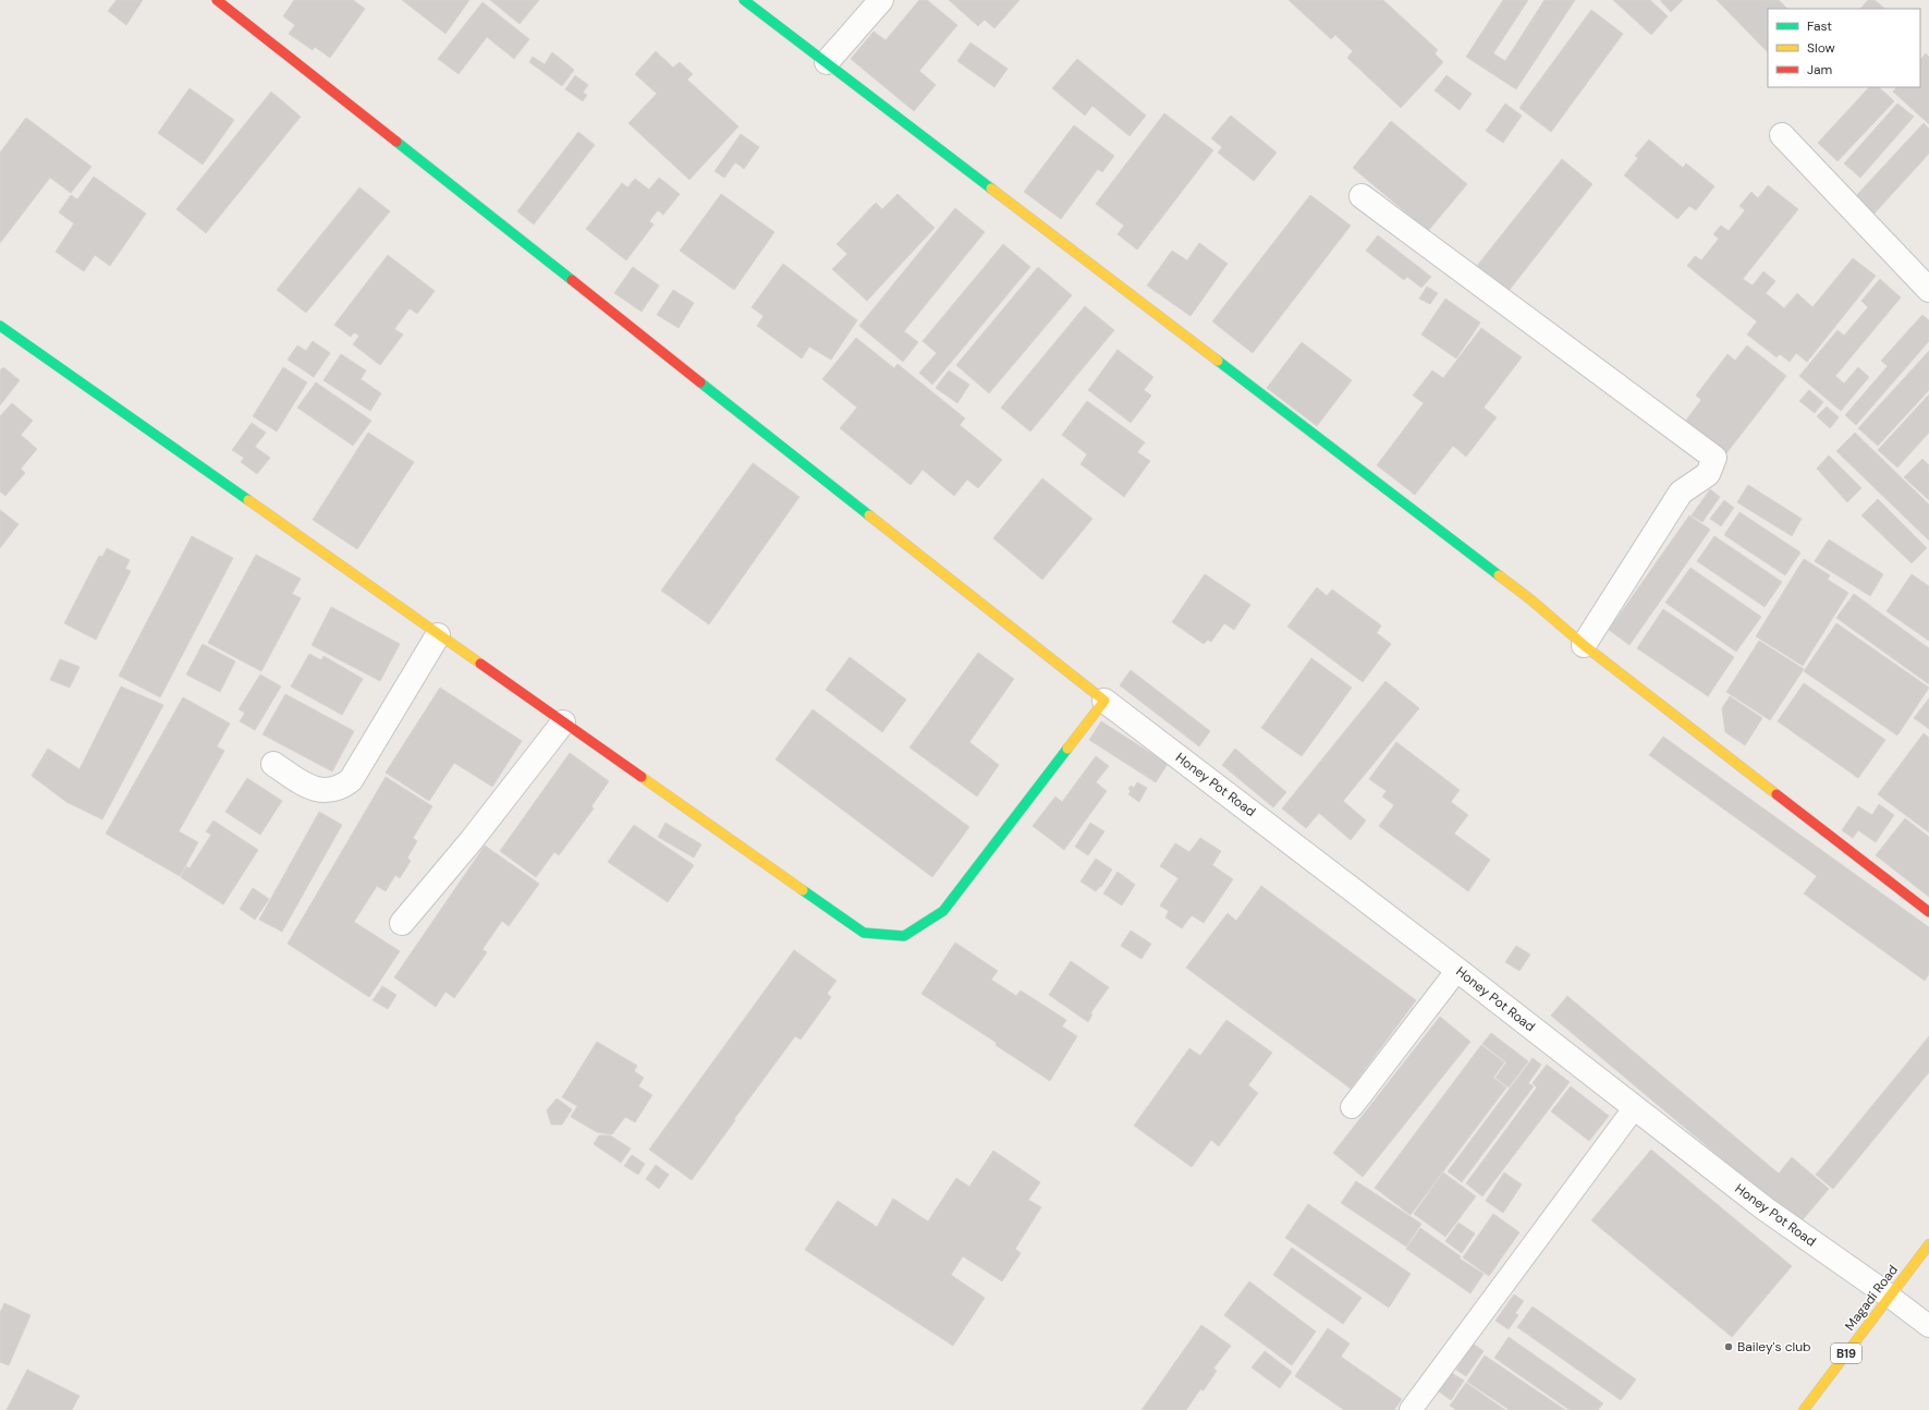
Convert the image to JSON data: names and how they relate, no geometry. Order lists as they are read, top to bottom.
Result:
{
  "streets": {
    "main road": ["Magadi Road", "B19"],
    "street": ["Honey Pot Road"]
  },
  "crossings": [
    ["Honey Pot Road", "Magadi Road"]
  ],
  "places": ["Bailey's club"],
  "legend": ["Fast", "Slow", "Jam"]
}
